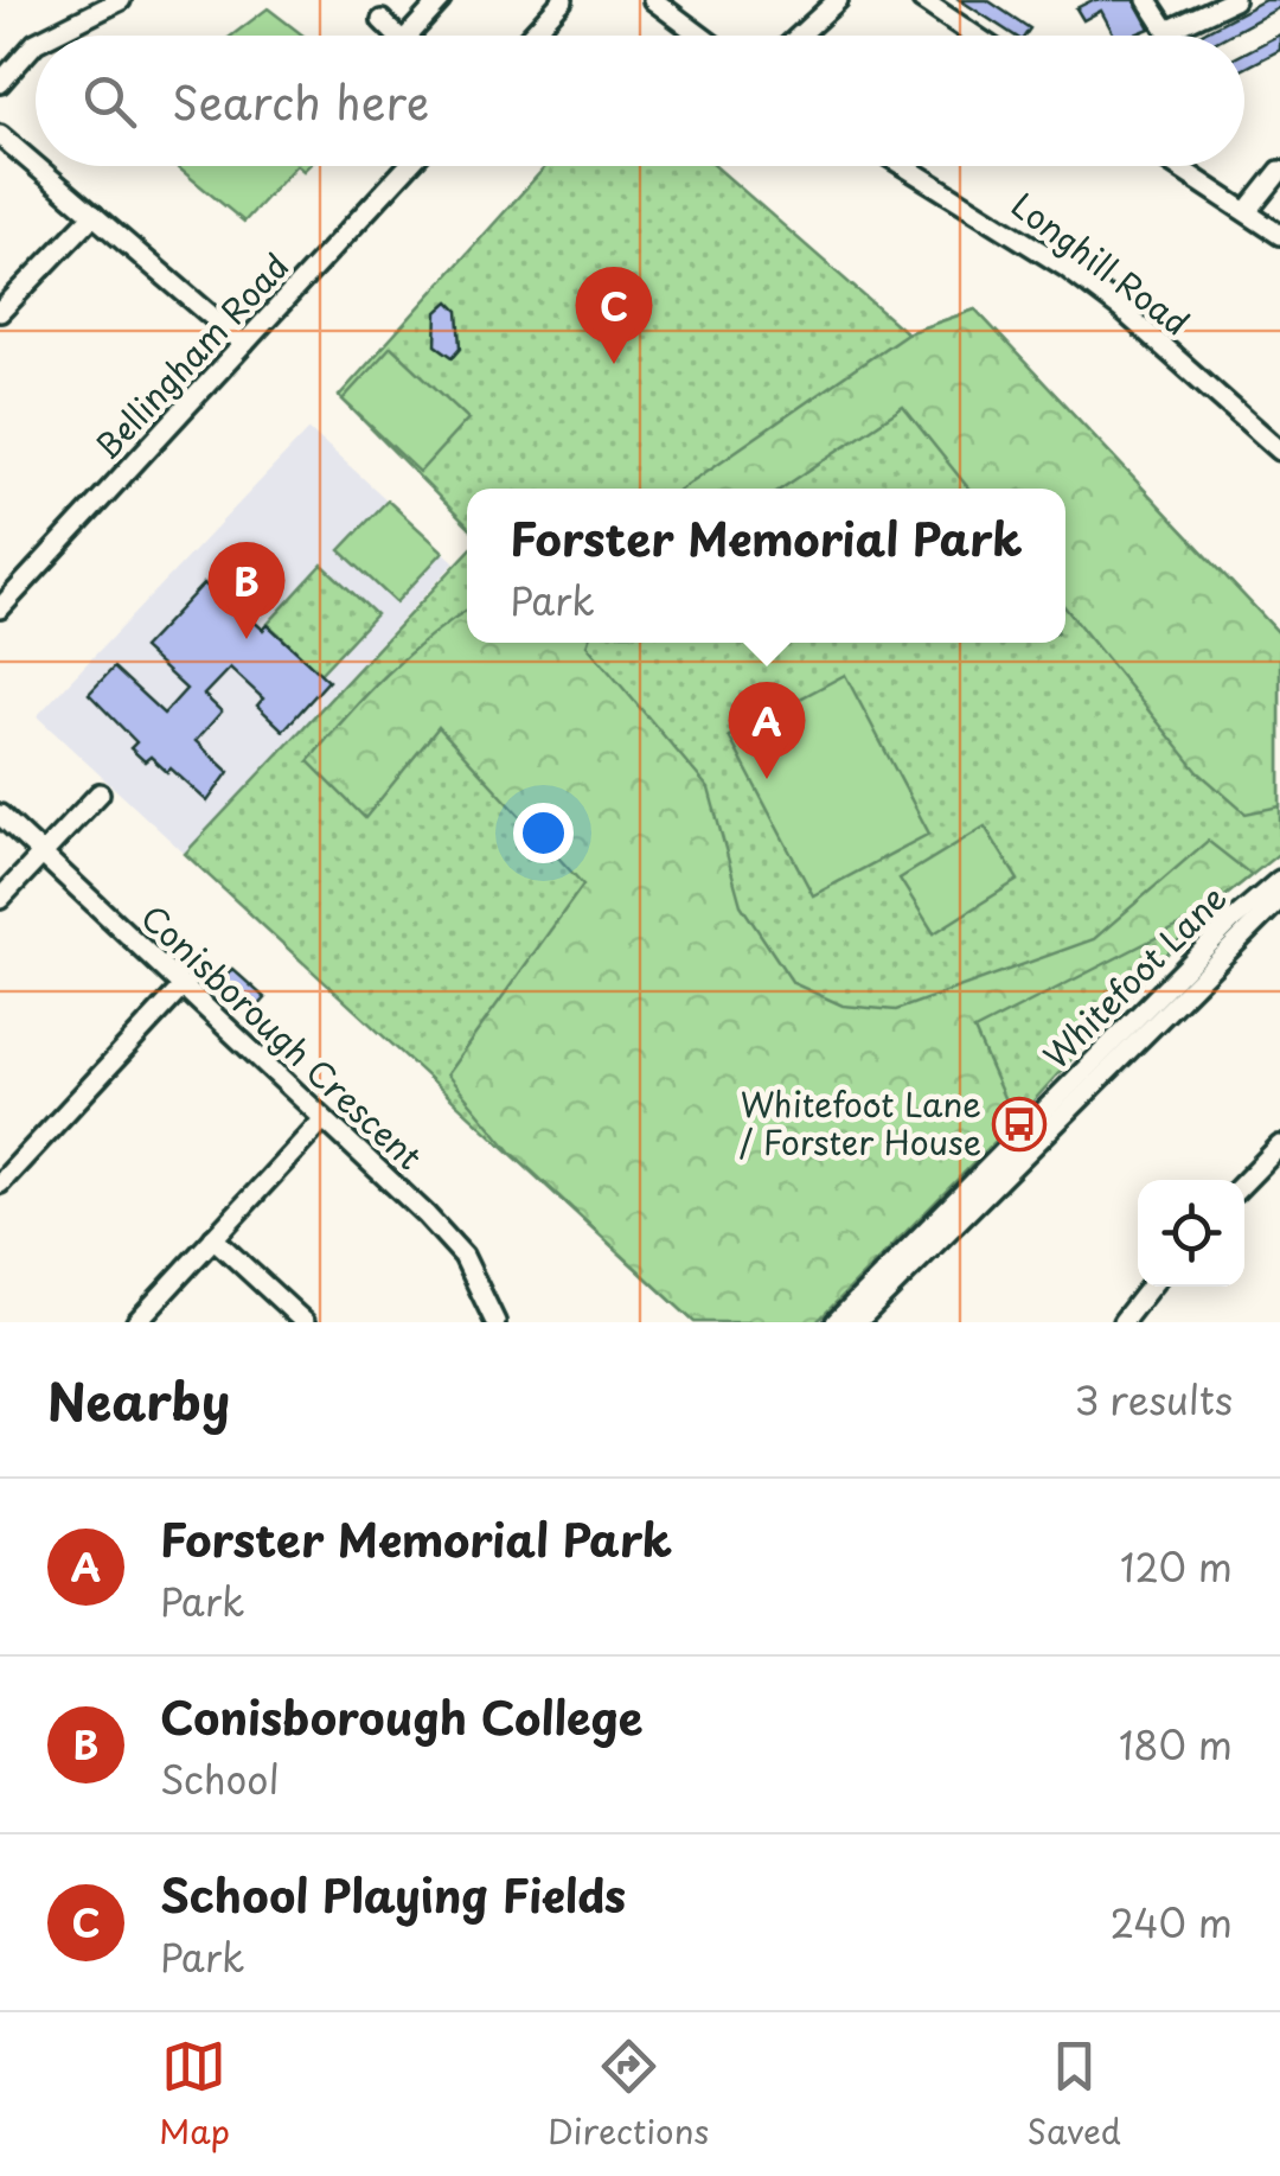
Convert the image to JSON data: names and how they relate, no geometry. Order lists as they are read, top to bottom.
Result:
{
  "streets": {
    "street": [
      "Longhill Road",
      "Bellingham Road",
      "Whitefoot Lane",
      "Conisborough Crescent"
    ]
  },
  "places": {
    "bus stop": ["Whitefoot Lane / Forster House"]
  },
  "page": {
    "search": "Search here",
    "pins": ["C", "B", "A"],
    "popup": ["Forster Memorial Park", "Park"],
    "heading": ["Nearby", "3 results"],
    "list": [
      {
        "mark": "A",
        "name": "Forster Memorial Park",
        "note": "Park",
        "value": "120 m"
      },
      {
        "mark": "B",
        "name": "Conisborough College",
        "note": "School",
        "value": "180 m"
      },
      {
        "mark": "C",
        "name": "School Playing Fields",
        "note": "Park",
        "value": "240 m"
      }
    ],
    "nav": ["Map", "Directions", "Saved"]
  }
}
